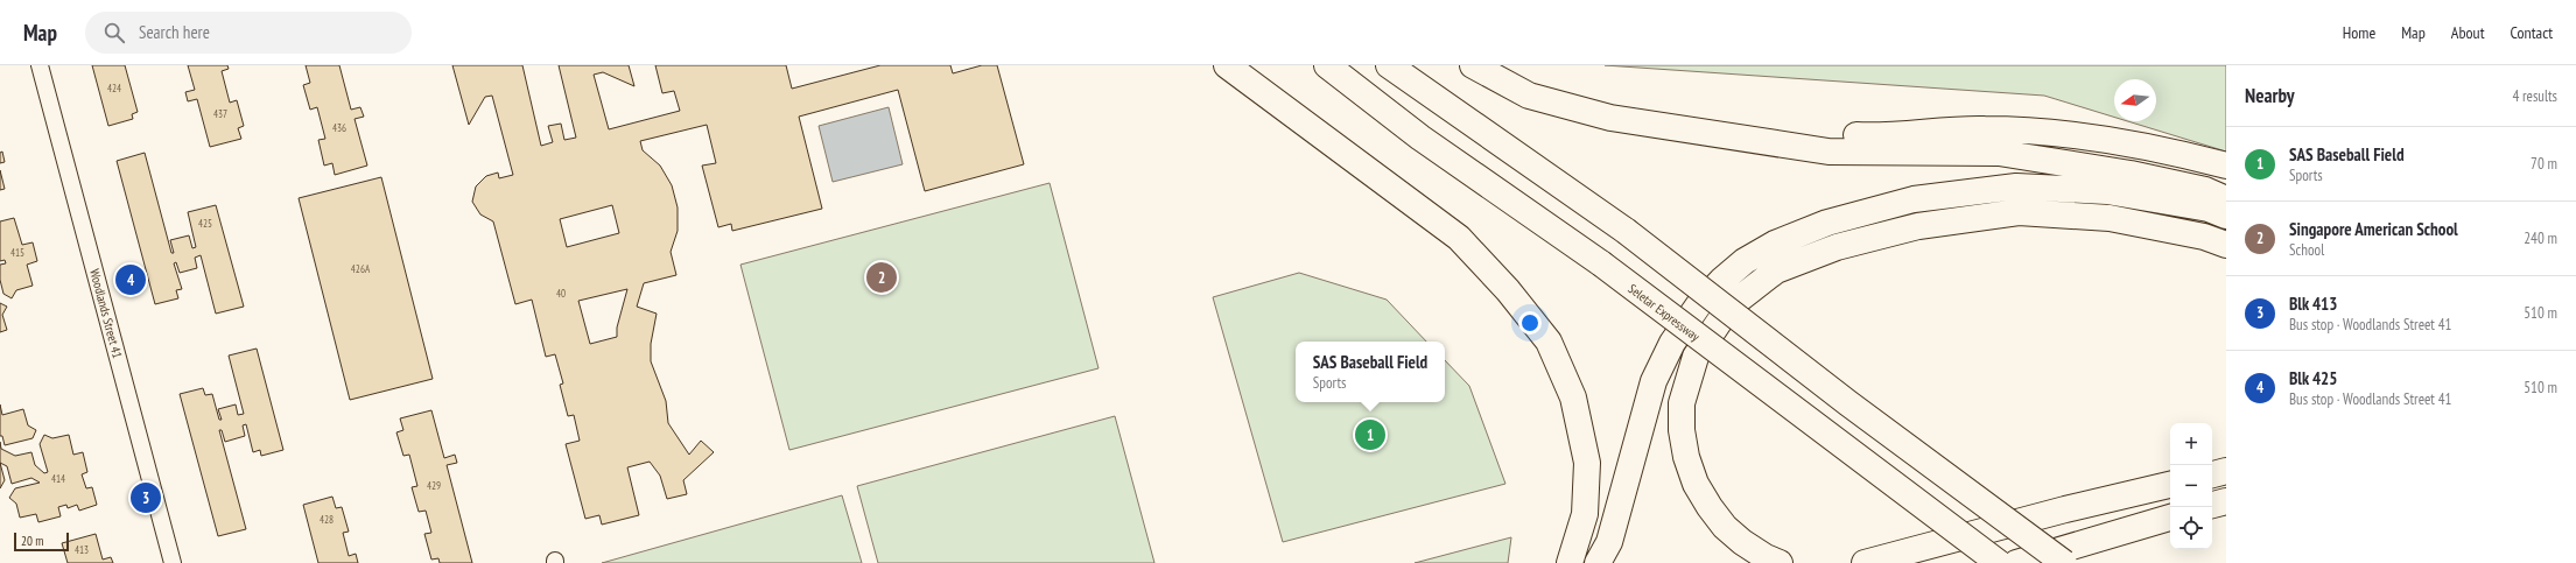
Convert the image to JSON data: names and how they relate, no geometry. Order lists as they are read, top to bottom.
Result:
{
  "streets": {
    "highway": ["Seletar Expressway"],
    "street": ["Woodlands Street 41"]
  },
  "house_numbers": [
    "424",
    "437",
    "436",
    "425",
    "415",
    "426A",
    "40",
    "414",
    "429",
    "428",
    "413"
  ],
  "scale_bar": "20 m",
  "north": "left",
  "page": {
    "header": "Map",
    "search": "Search here",
    "nav": [
      "Home",
      "Map",
      "About",
      "Contact"
    ],
    "heading": ["Nearby", "4 results"],
    "list": [
      {
        "mark": "1",
        "name": "SAS Baseball Field",
        "note": "Sports",
        "value": "70 m"
      },
      {
        "mark": "2",
        "name": "Singapore American School",
        "note": "School",
        "value": "240 m"
      },
      {
        "mark": "3",
        "name": "Blk 413",
        "note": "Bus stop · Woodlands Street 41",
        "value": "510 m"
      },
      {
        "mark": "4",
        "name": "Blk 425",
        "note": "Bus stop · Woodlands Street 41",
        "value": "510 m"
      }
    ],
    "pins": [
      "2",
      "4",
      "1",
      "3"
    ],
    "popup": ["SAS Baseball Field", "Sports"],
    "map_buttons": ["+", "−"],
    "scale": "20 m"
  }
}
